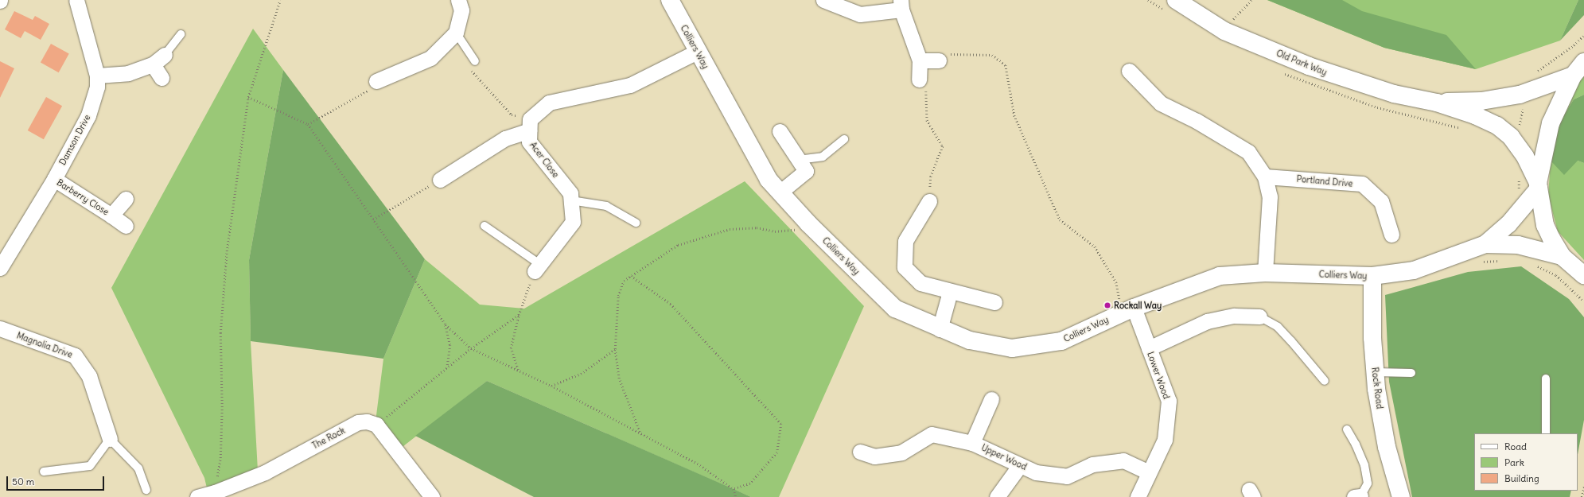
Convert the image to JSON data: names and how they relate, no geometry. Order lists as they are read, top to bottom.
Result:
{
  "streets": {
    "street": [
      "Colliers Way",
      "Old Park Way",
      "Damson Drive",
      "Acer Close",
      "Portland Drive",
      "Barberry Close",
      "Magnolia Drive",
      "Lower Wood",
      "Rock Road",
      "The Rock",
      "Upper Wood"
    ]
  },
  "crossings": [
    ["Colliers Way", "Old Park Way"],
    ["Colliers Way", "Lower Wood"],
    ["Colliers Way", "Rock Road"],
    ["Damson Drive", "Barberry Close"],
    ["Lower Wood", "Upper Wood"]
  ],
  "places": ["Rockall Way"],
  "legend": ["Road", "Park", "Building"],
  "scale_bar": "50 m"
}
